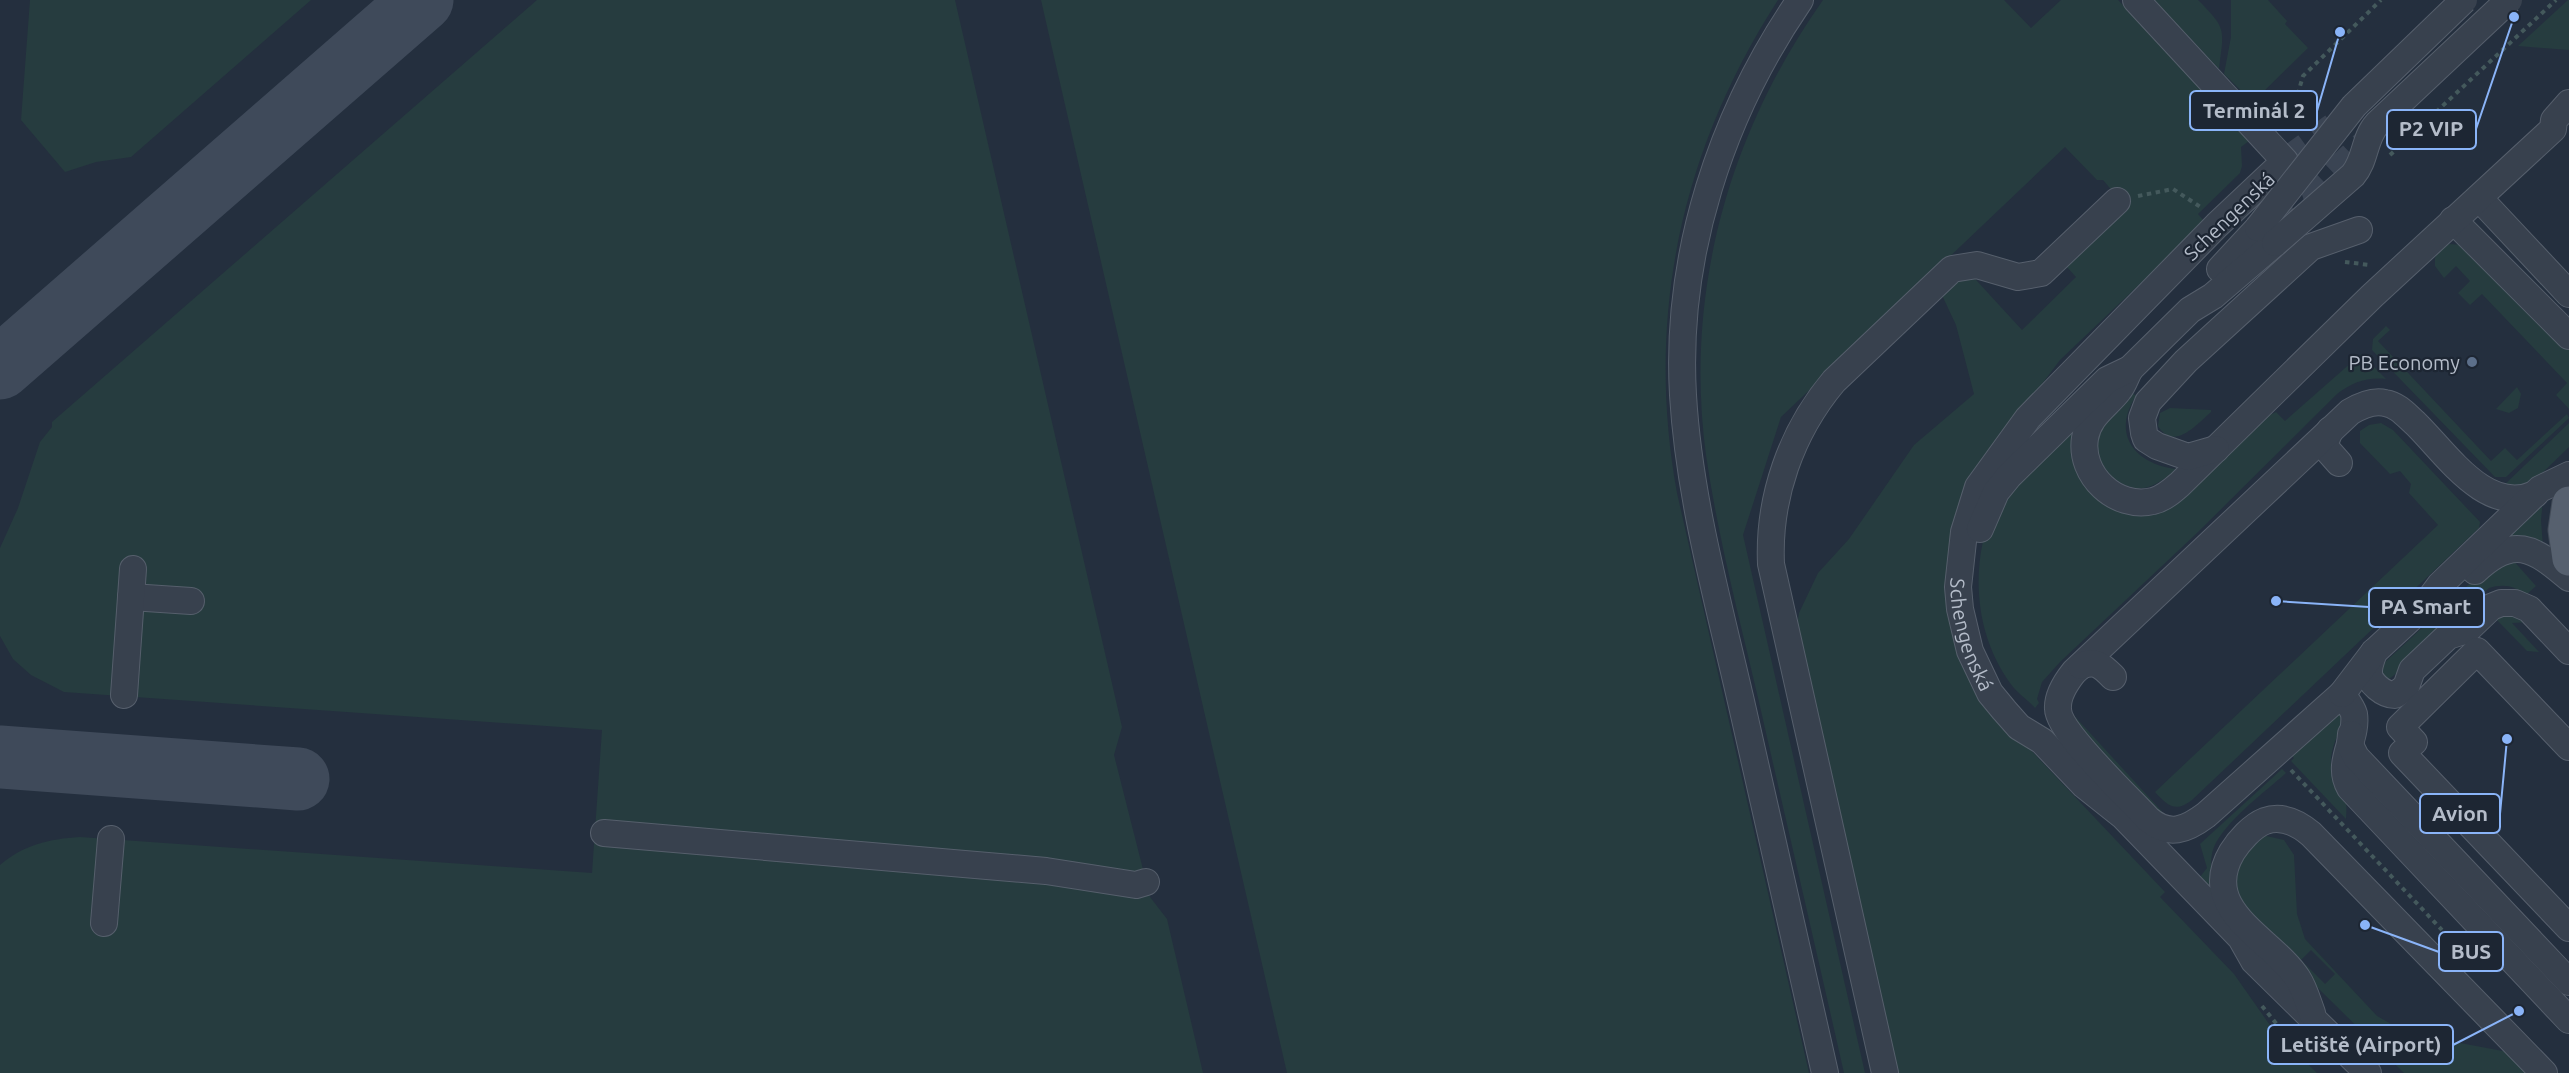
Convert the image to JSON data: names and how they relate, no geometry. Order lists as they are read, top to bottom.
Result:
{
  "streets": {
    "street": ["Schengenská"]
  },
  "places": [
    "P2 VIP",
    "Terminál 2",
    "PB Economy",
    "PA Smart",
    "Avion",
    "BUS",
    "Letiště (Airport)"
  ]
}
